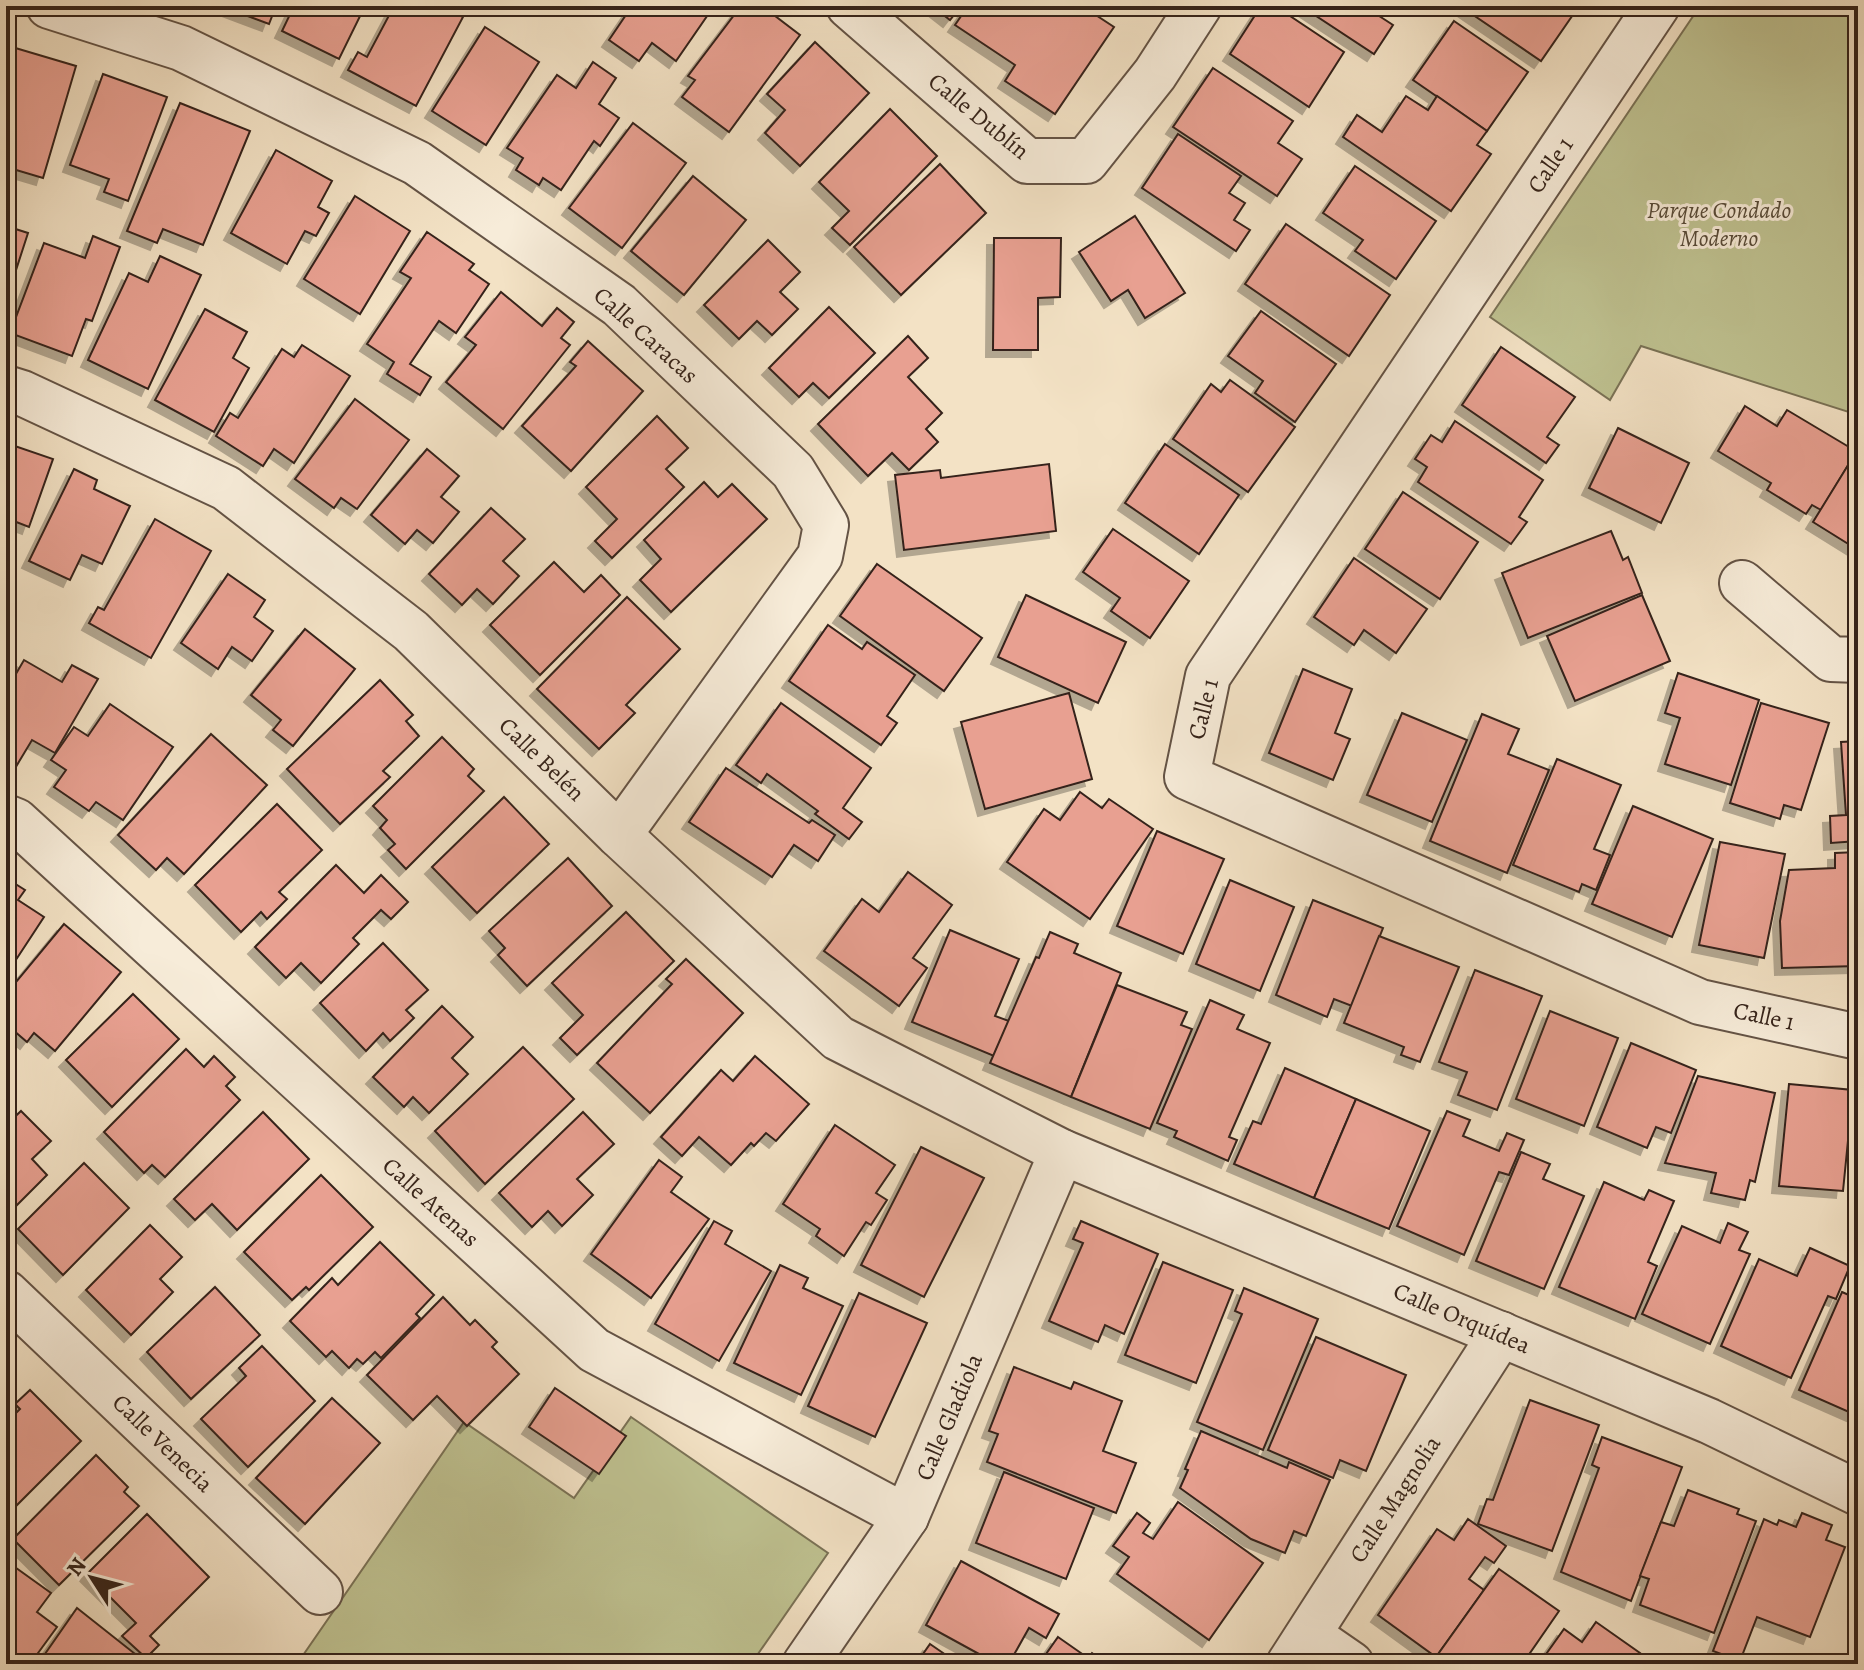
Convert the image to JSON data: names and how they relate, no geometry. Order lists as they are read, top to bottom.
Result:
{
  "streets": {
    "street": [
      "Calle Dublín",
      "Calle 1",
      "Calle Caracas",
      "Calle Belén",
      "Calle Atenas",
      "Calle Orquídea",
      "Calle Gladiola",
      "Calle Venecia",
      "Calle Magnolia"
    ]
  },
  "crossings": [
    ["Calle Caracas", "Calle Belén"],
    ["Calle Belén", "Calle Orquídea"],
    ["Calle Belén", "Calle Gladiola"],
    ["Calle Atenas", "Calle Gladiola"],
    ["Calle Orquídea", "Calle Gladiola"],
    ["Calle Orquídea", "Calle Magnolia"]
  ],
  "parks": ["Parque Condado Moderno"],
  "north": "top left"
}
